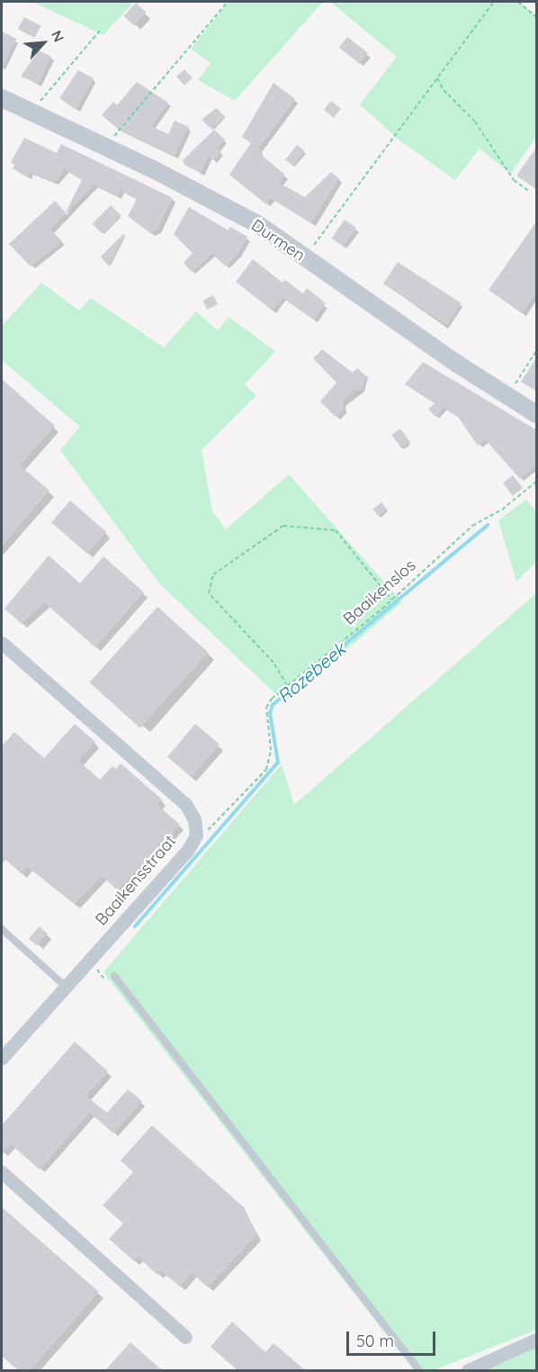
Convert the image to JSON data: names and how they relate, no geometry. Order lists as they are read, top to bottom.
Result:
{
  "streets": {
    "street": ["Durmen", "Baaikensstraat"],
    "path": ["Baaikenslos"]
  },
  "crossings": [
    ["Baaikenslos", "Baaikensstraat"]
  ],
  "water": ["Rozebeek"],
  "scale_bar": "50 m",
  "north": "top right"
}
